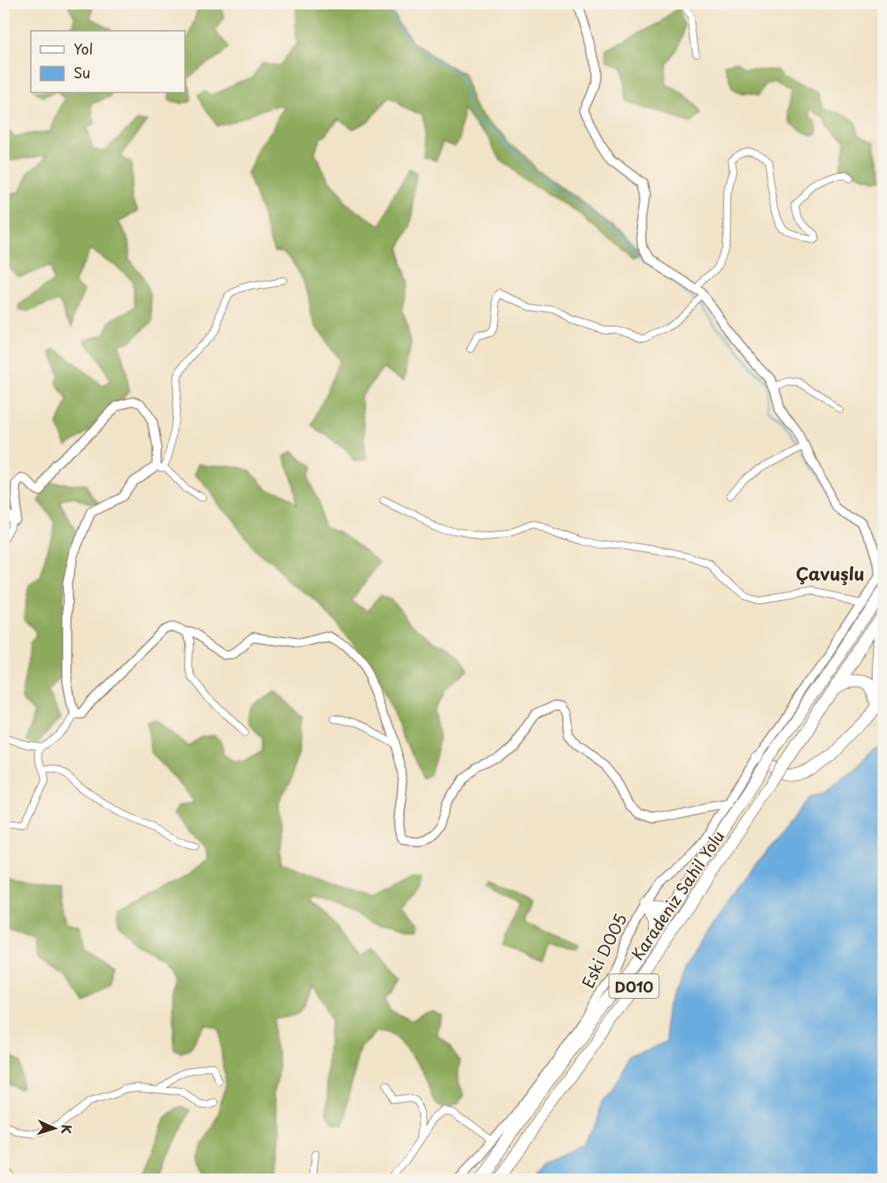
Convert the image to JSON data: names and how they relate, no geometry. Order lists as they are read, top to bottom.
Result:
{
  "streets": {
    "highway": ["Karadeniz Sahil Yolu", "D010"],
    "street": ["Eski D005"]
  },
  "crossings": [
    ["Karadeniz Sahil Yolu", "D010"]
  ],
  "districts": ["Çavuşlu"],
  "legend": ["Yol", "Su"],
  "north": "right"
}
